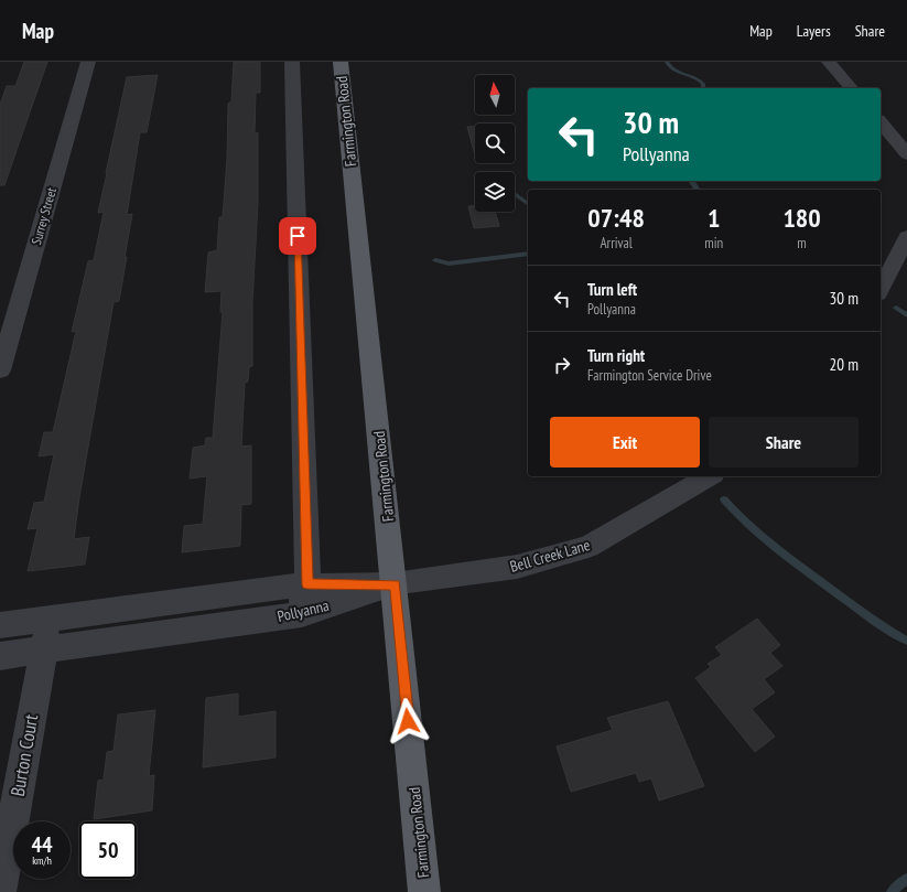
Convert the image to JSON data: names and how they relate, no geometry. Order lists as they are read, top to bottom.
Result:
{
  "streets": {
    "main road": ["Farmington Road"],
    "street": [
      "Surrey Street",
      "Bell Creek Lane",
      "Pollyanna",
      "Burton Court"
    ]
  },
  "crossings": [
    ["Farmington Road", "Bell Creek Lane"],
    ["Farmington Road", "Pollyanna"],
    ["Bell Creek Lane", "Pollyanna"],
    ["Pollyanna", "Burton Court"]
  ],
  "north": "top",
  "page": {
    "header": "Map",
    "nav": ["Map", "Layers", "Share"],
    "turn": ["30 m", "Pollyanna"],
    "eta": [
      "07:48",
      "Arrival",
      "1",
      "min",
      "180",
      "m"
    ],
    "list": [
      {
        "name": "Turn left",
        "note": "Pollyanna",
        "value": "30 m"
      },
      {
        "name": "Turn right",
        "note": "Farmington Service Drive",
        "value": "20 m"
      }
    ],
    "buttons": ["Exit", "Share"],
    "speed": "44 km/h",
    "limit": "50"
  }
}
